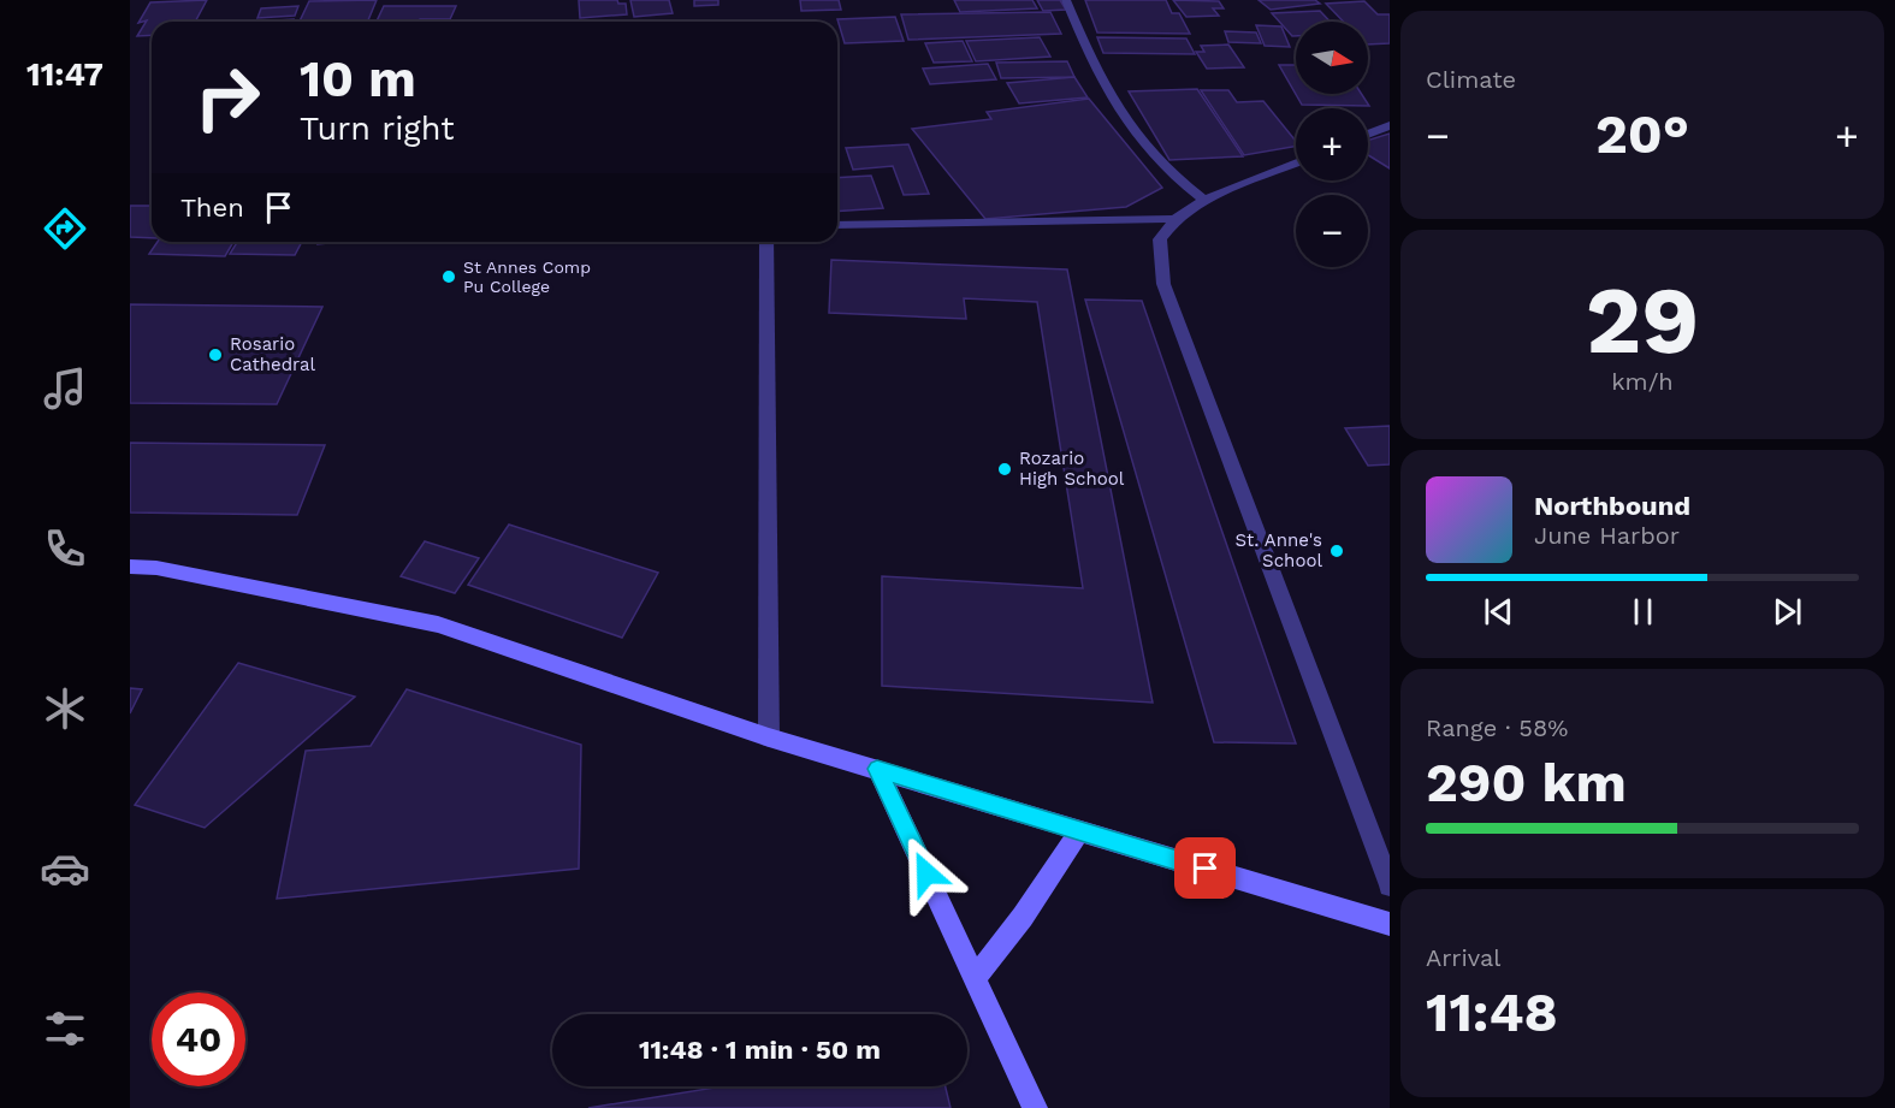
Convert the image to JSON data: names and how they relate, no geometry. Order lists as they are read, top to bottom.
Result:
{
  "places": [
    "St Annes Comp Pu College",
    "Rosario Cathedral",
    "Rozario High School",
    "St. Anne's School"
  ],
  "north": "right",
  "page": {
    "tabs": "11:47",
    "tile": [
      "Climate",
      ["29", "km/h"],
      ["Range · 58%", "290 km"],
      ["Arrival", "11:48"]
    ],
    "map_buttons": ["+", "−"],
    "turn": ["10 m", "Turn right"],
    "heat": ["−", "20°", "+"],
    "then": "Then",
    "song": ["Northbound", "June Harbor"],
    "limit": "40",
    "trip": "11:48 · 1 min · 50 m"
  }
}
